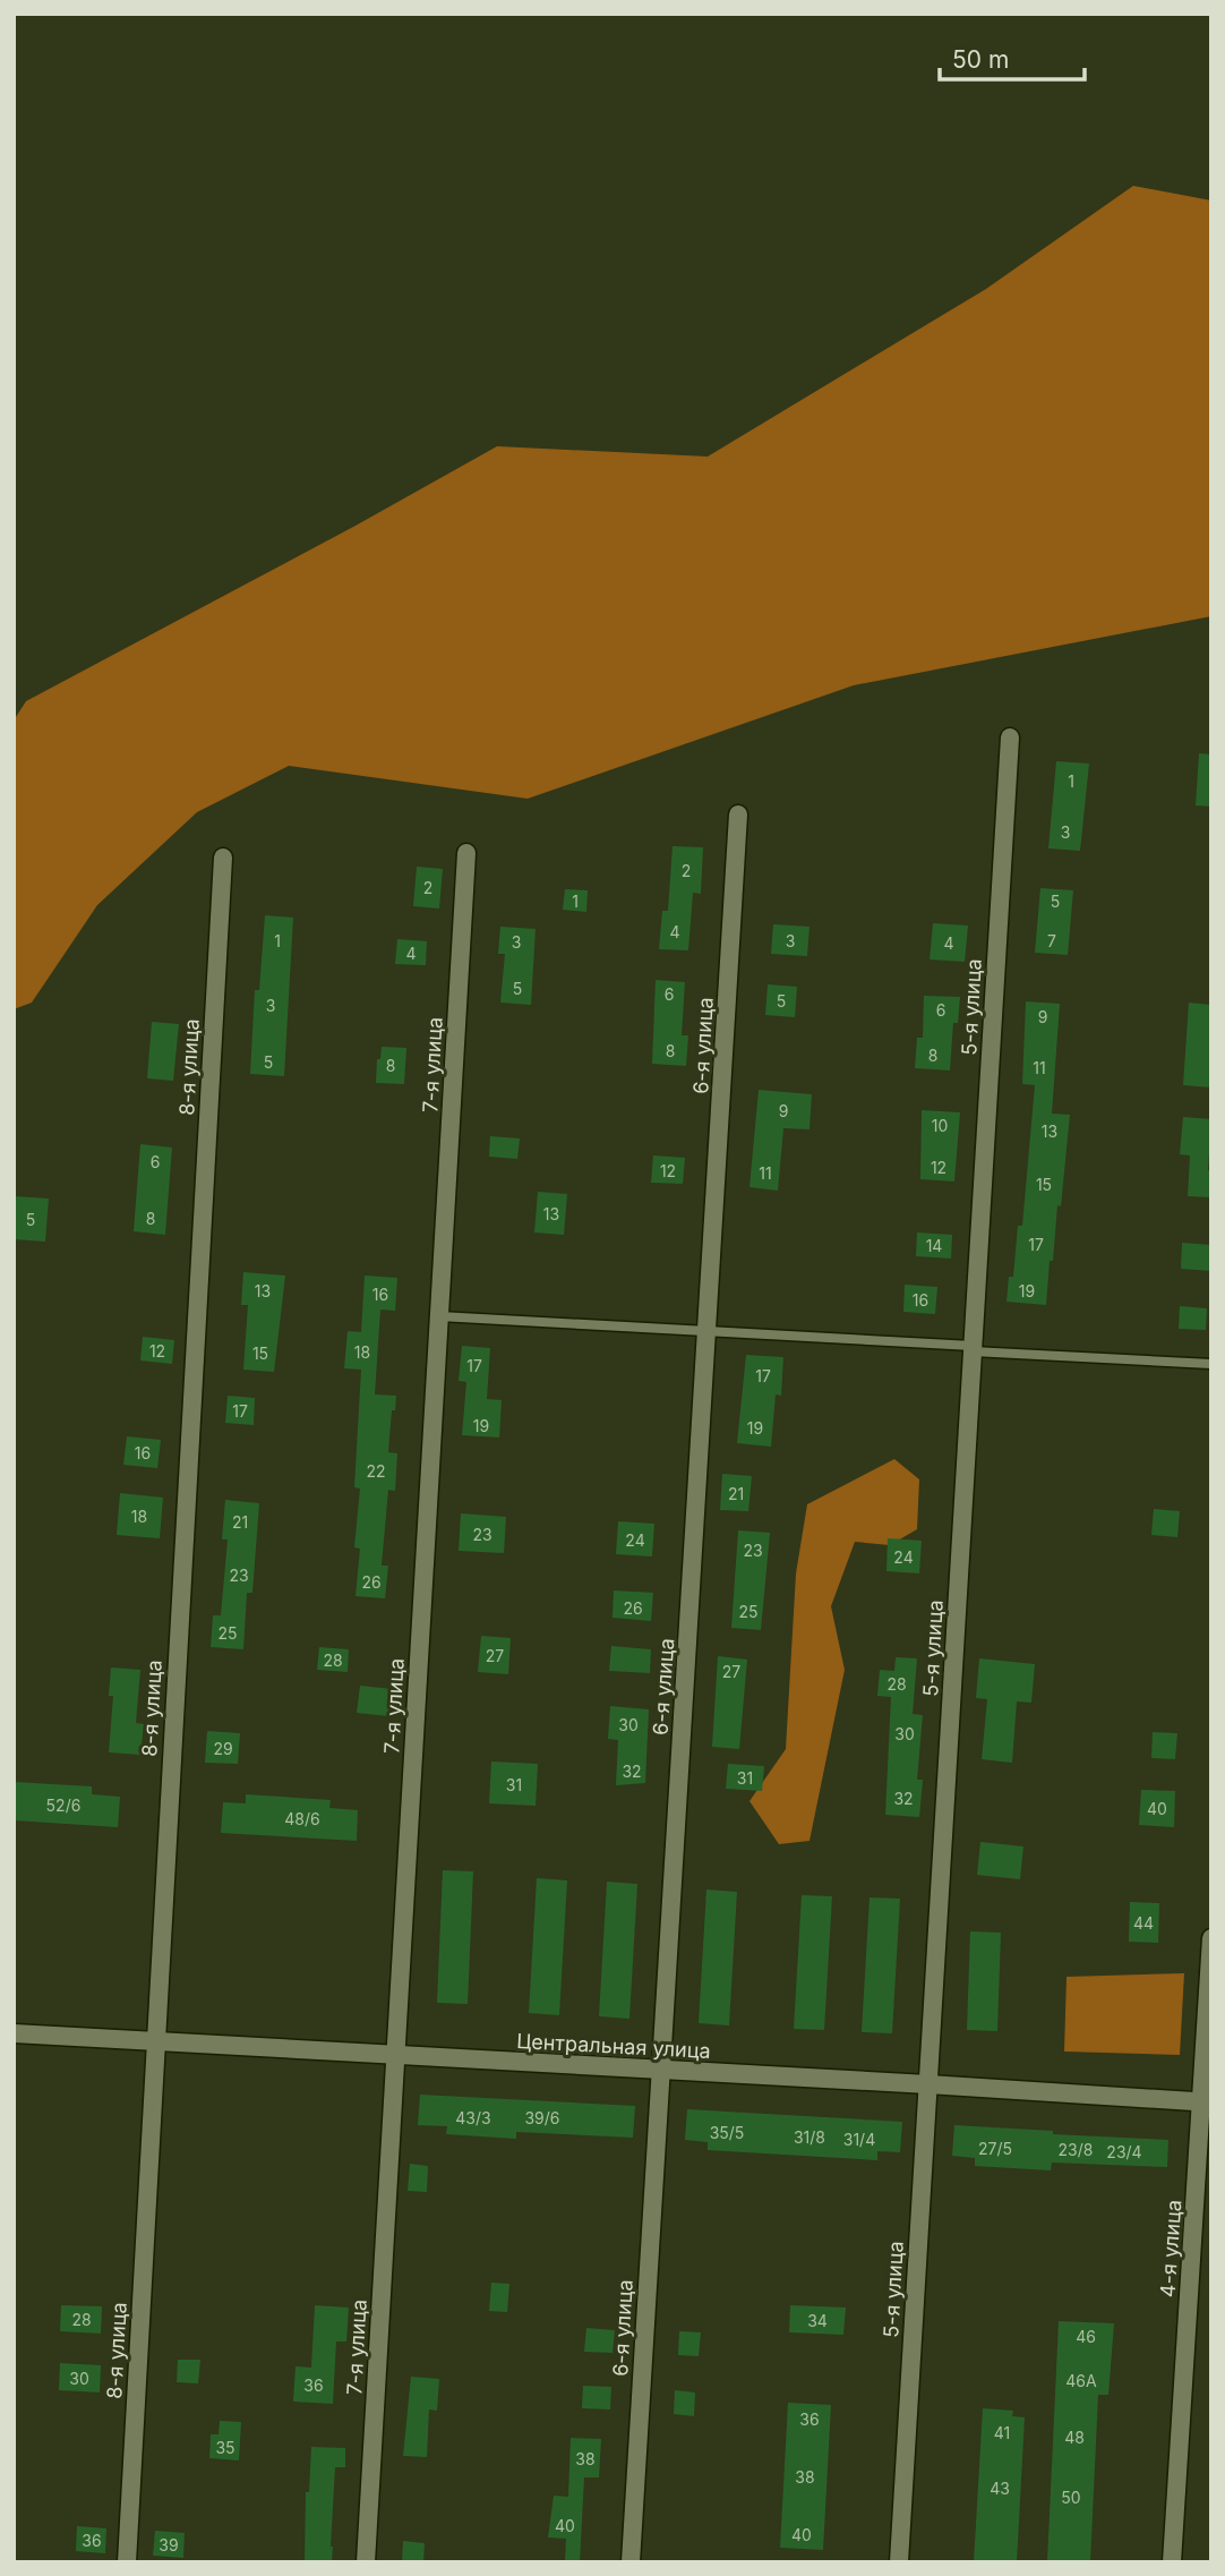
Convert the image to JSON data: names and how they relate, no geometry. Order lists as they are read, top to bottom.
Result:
{
  "streets": {
    "street": [
      "5-я улица",
      "6-я улица",
      "7-я улица",
      "8-я улица",
      "Центральная улица",
      "4-я улица"
    ]
  },
  "crossings": [
    ["5-я улица", "Центральная улица"],
    ["6-я улица", "Центральная улица"],
    ["7-я улица", "Центральная улица"],
    ["8-я улица", "Центральная улица"],
    ["Центральная улица", "4-я улица"]
  ],
  "house_numbers": [
    "1",
    "3",
    "2",
    "2",
    "1",
    "5",
    "4",
    "1",
    "3",
    "7",
    "3",
    "4",
    "4",
    "5",
    "6",
    "5",
    "3",
    "6",
    "9",
    "8",
    "8",
    "5",
    "8",
    "11",
    "9",
    "10",
    "13",
    "6",
    "12",
    "12",
    "11",
    "15",
    "13",
    "8",
    "5",
    "17",
    "14",
    "13",
    "19",
    "16",
    "16",
    "12",
    "18",
    "15",
    "17",
    "17",
    "17",
    "19",
    "19",
    "16",
    "22",
    "21",
    "18",
    "21",
    "23",
    "24",
    "23",
    "24",
    "23",
    "26",
    "26",
    "25",
    "25",
    "27",
    "28",
    "27",
    "28",
    "30",
    "30",
    "29",
    "32",
    "31",
    "31",
    "32",
    "52/6",
    "40",
    "48/6",
    "44",
    "43/3",
    "39/6",
    "35/5",
    "31/8",
    "31/4",
    "27/5",
    "23/8",
    "23/4",
    "28",
    "34",
    "46",
    "30",
    "46А",
    "36",
    "36",
    "41",
    "48",
    "35",
    "38",
    "38",
    "43",
    "50",
    "40",
    "40",
    "36",
    "39"
  ],
  "scale_bar": "50 m"
}
